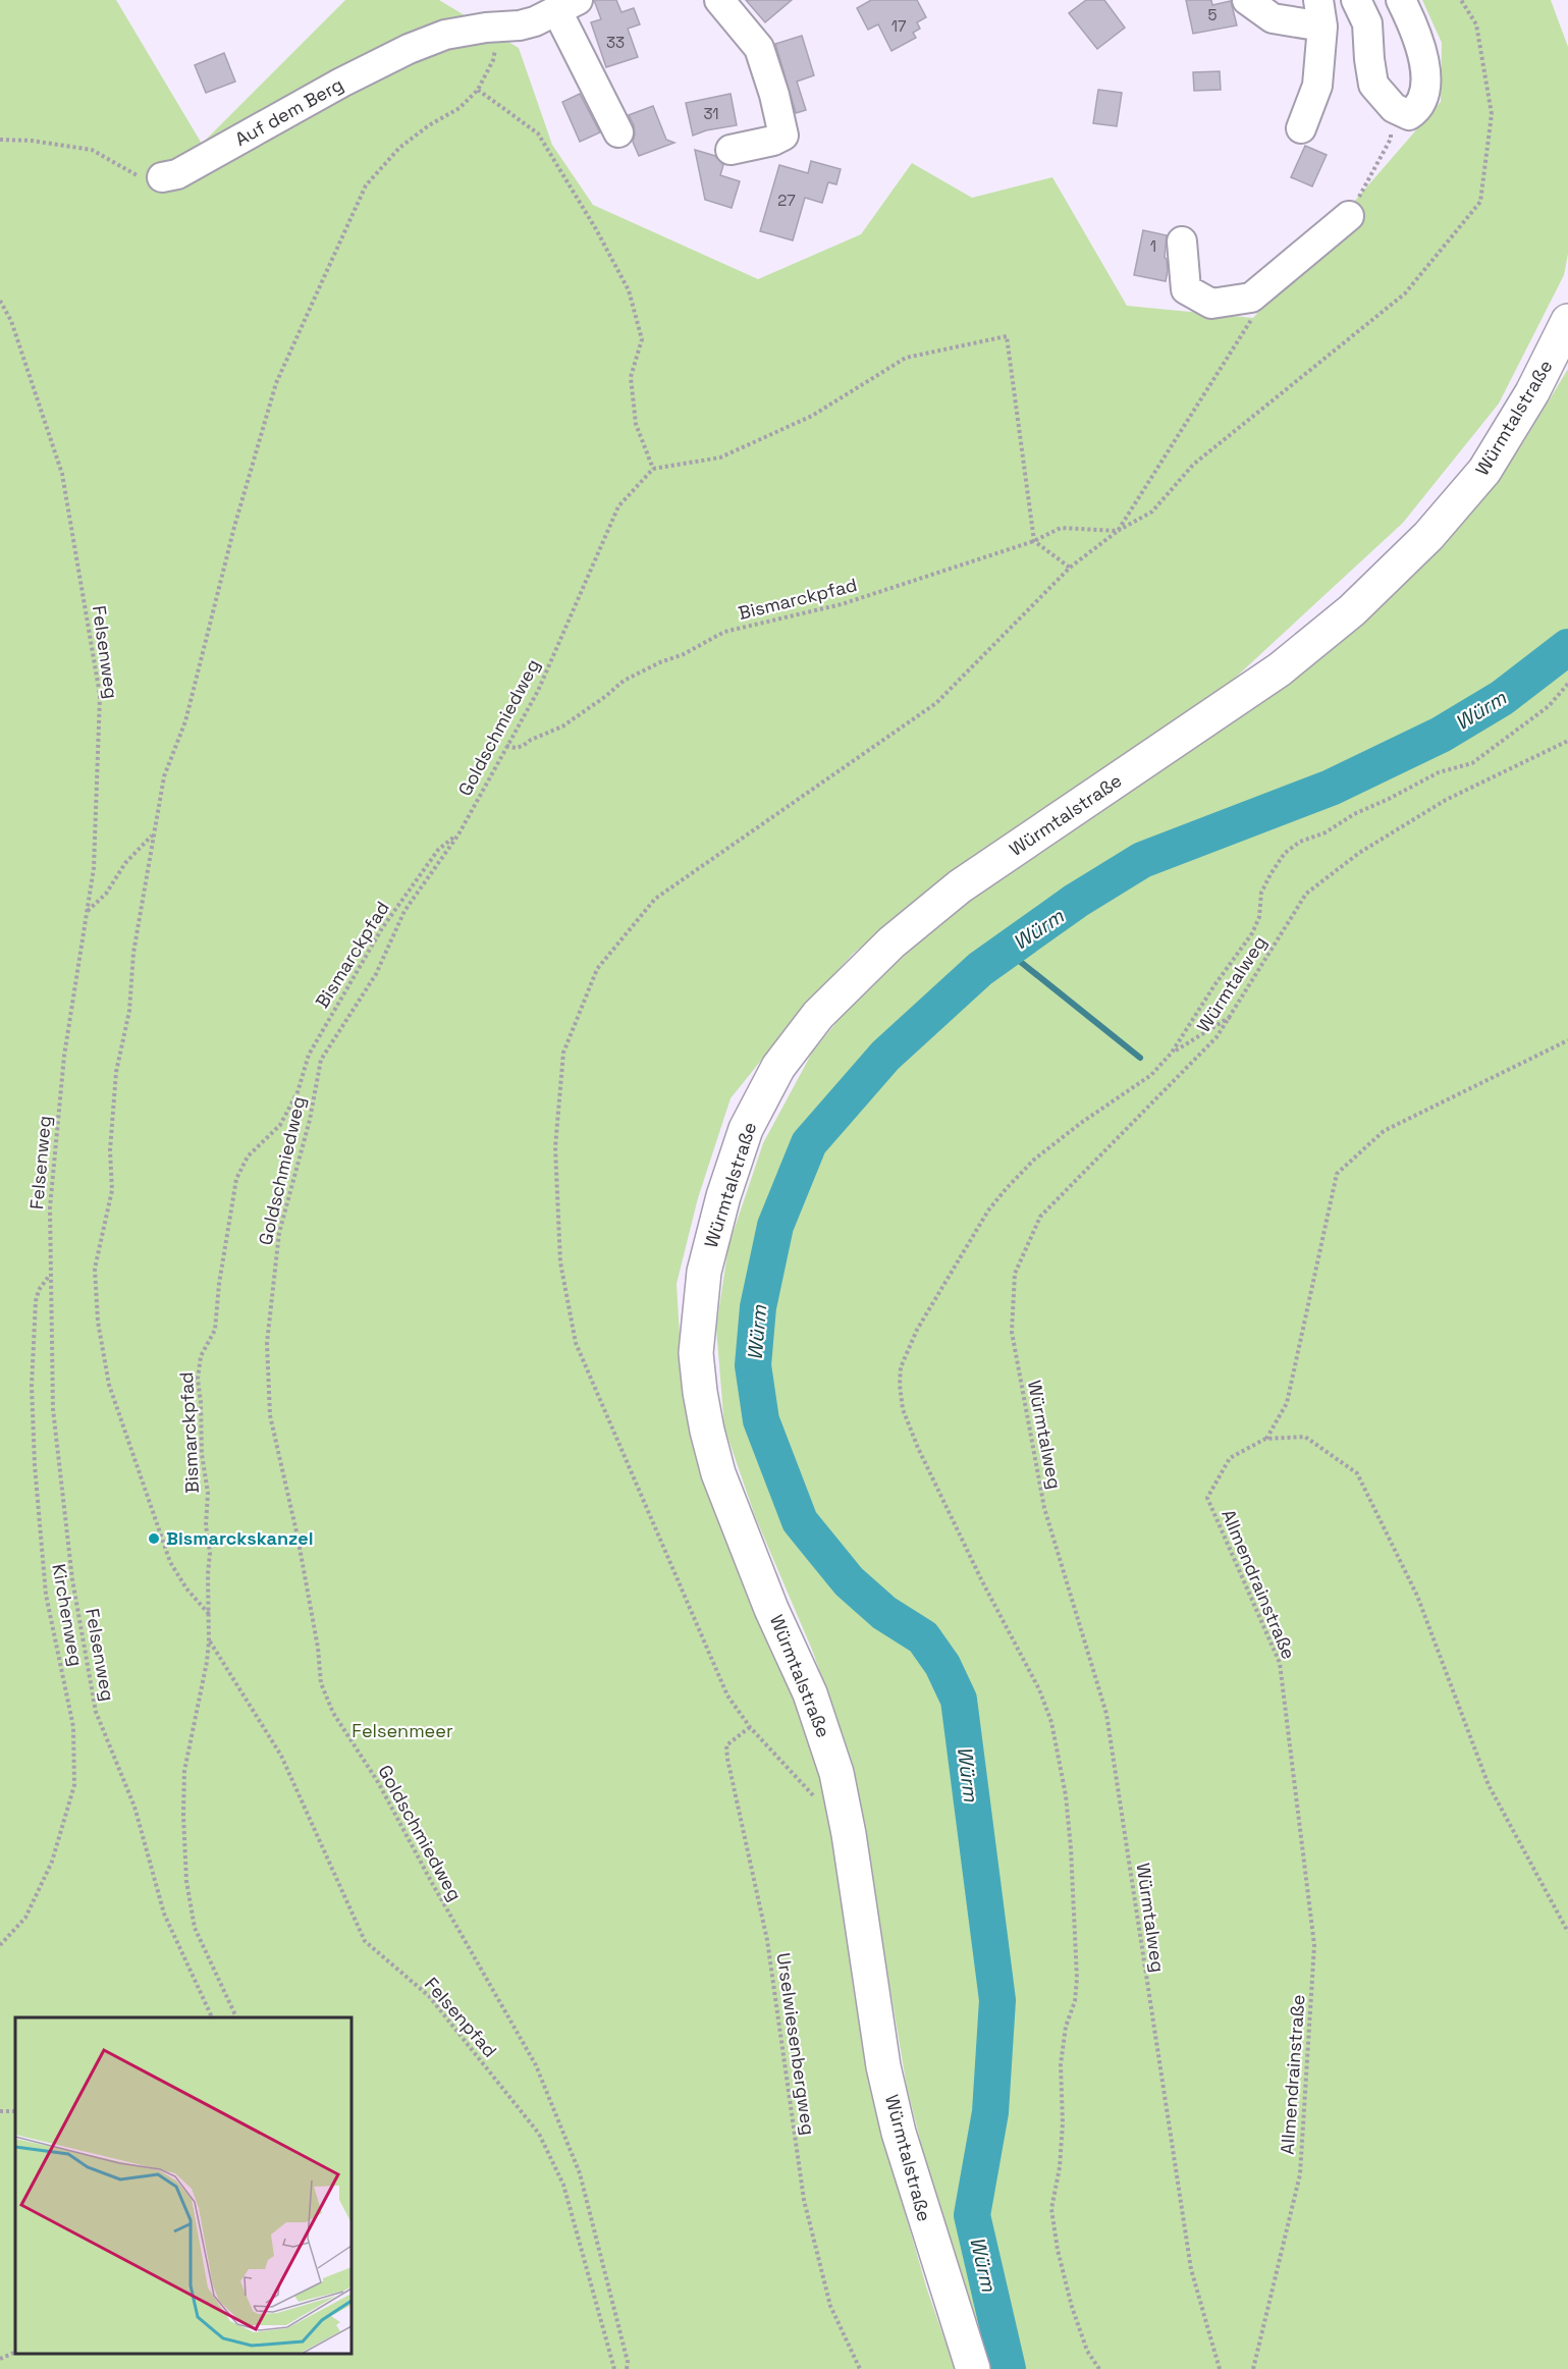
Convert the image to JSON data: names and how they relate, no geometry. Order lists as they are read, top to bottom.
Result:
{
  "streets": {
    "main road": ["Würmtalstraße"],
    "street": ["Auf dem Berg"],
    "path": [
      "Bismarckpfad",
      "Felsenweg",
      "Goldschmiedweg",
      "Würmtalweg",
      "Allmendrainstraße",
      "Kirchenweg",
      "Felsenpfad",
      "Urselwiesenbergweg"
    ]
  },
  "crossings": [
    ["Bismarckpfad", "Goldschmiedweg"],
    ["Bismarckpfad", "Felsenpfad"],
    ["Felsenweg", "Kirchenweg"]
  ],
  "water": ["Würm"],
  "parks": ["Felsenmeer"],
  "places": ["Bismarckskanzel"],
  "house_numbers": [
    "5",
    "17",
    "33",
    "31",
    "27",
    "1"
  ]
}
